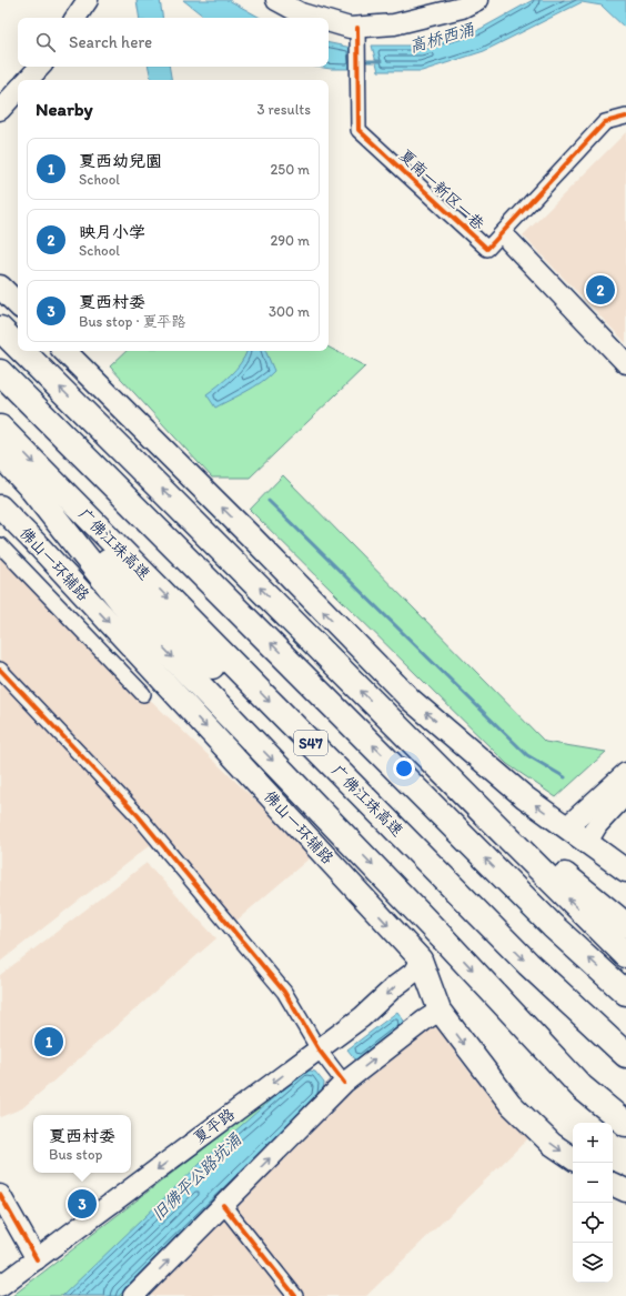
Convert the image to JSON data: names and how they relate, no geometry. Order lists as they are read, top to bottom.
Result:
{
  "streets": {
    "highway": ["广佛江珠高速", "S47"],
    "main road": ["佛山一环辅路", "夏平路"],
    "street": ["夏南一新区一巷"]
  },
  "crossings": [
    ["佛山一环辅路", "夏平路"]
  ],
  "water": ["高桥西涌", "旧佛平公路坑涌"],
  "page": {
    "search": "Search here",
    "heading": ["Nearby", "3 results"],
    "list": [
      {
        "mark": "1",
        "name": "夏西幼兒園",
        "note": "School",
        "value": "250 m"
      },
      {
        "mark": "2",
        "name": "映月小学",
        "note": "School",
        "value": "290 m"
      },
      {
        "mark": "3",
        "name": "夏西村委",
        "note": "Bus stop · 夏平路",
        "value": "300 m"
      }
    ],
    "pins": ["2", "1", "3"],
    "popup": ["夏西村委", "Bus stop"],
    "map_buttons": ["+", "−"]
  }
}
